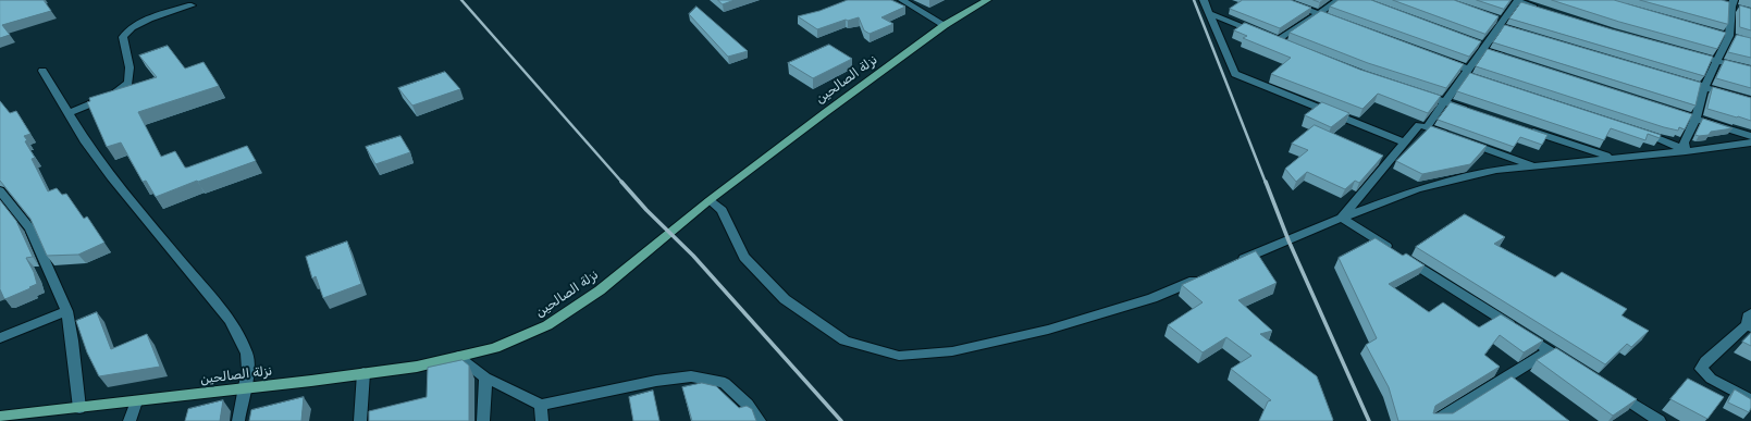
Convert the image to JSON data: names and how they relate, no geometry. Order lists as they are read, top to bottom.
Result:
{
  "streets": {
    "main road": ["نزلة الصالحين"]
  }
}
